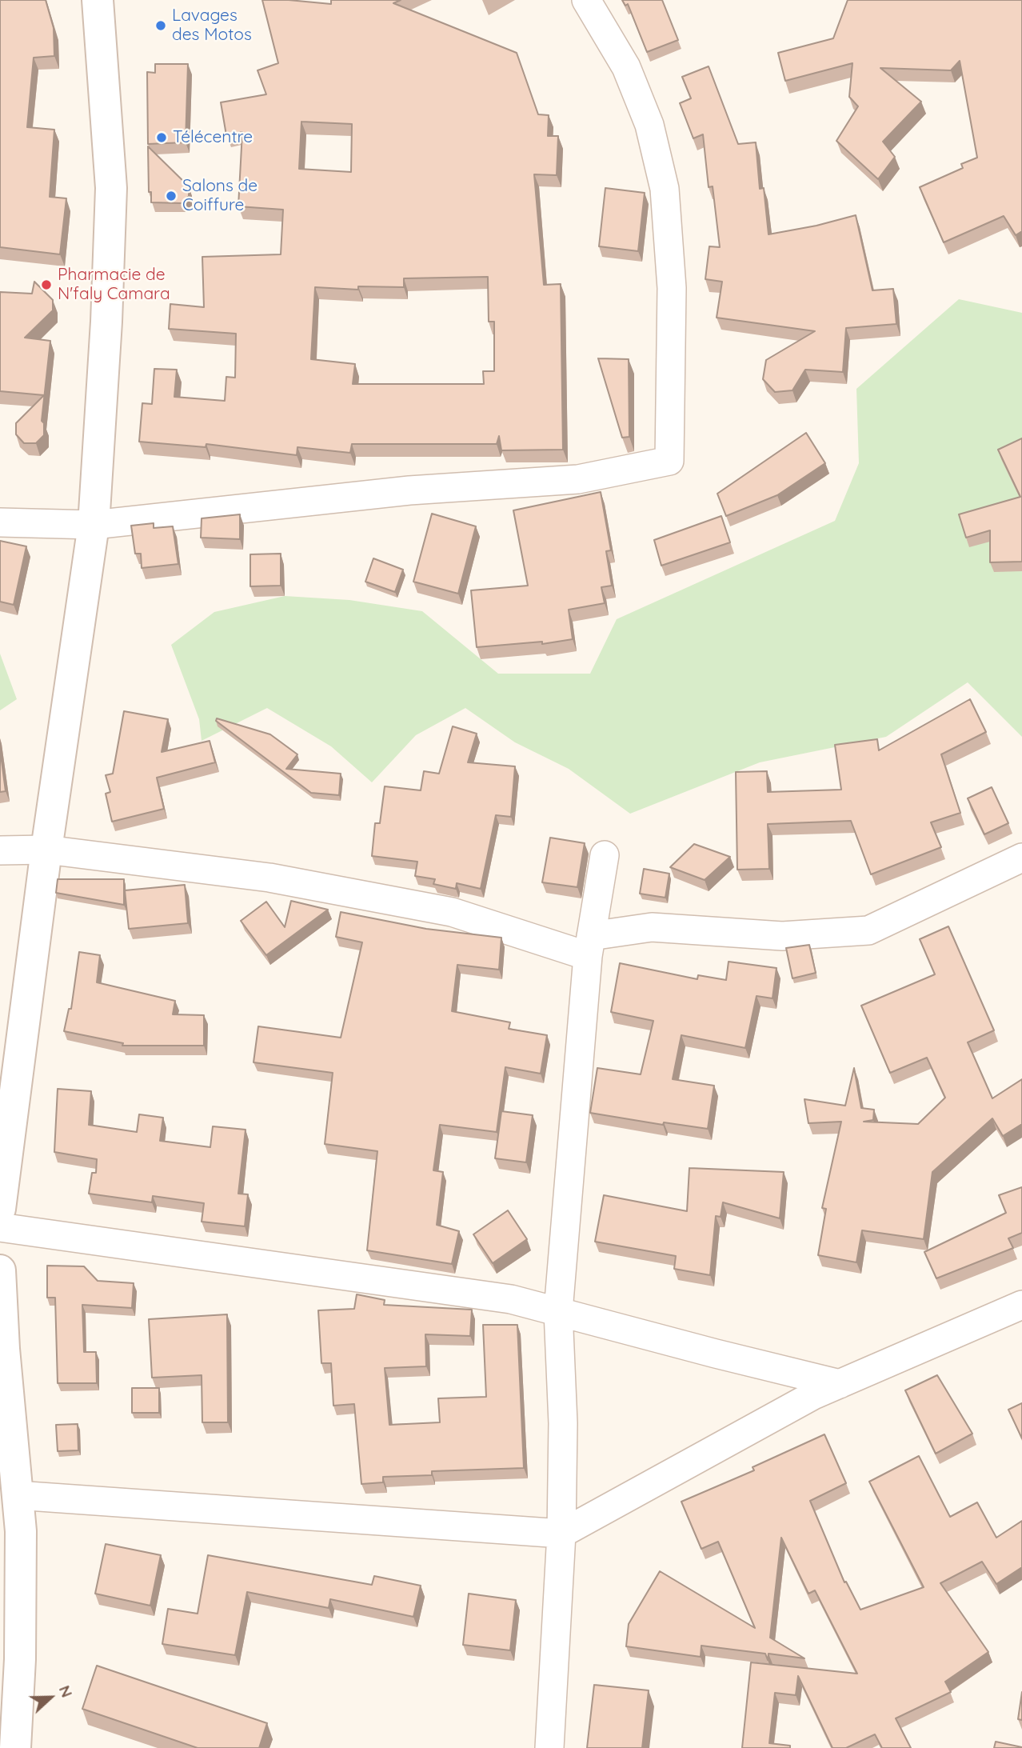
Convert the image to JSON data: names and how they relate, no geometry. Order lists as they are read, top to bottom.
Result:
{
  "places": [
    "Lavages des Motos",
    "Télécentre",
    "Salons de Coiffure",
    "Pharmacie de N'faly Camara"
  ],
  "north": "right"
}
